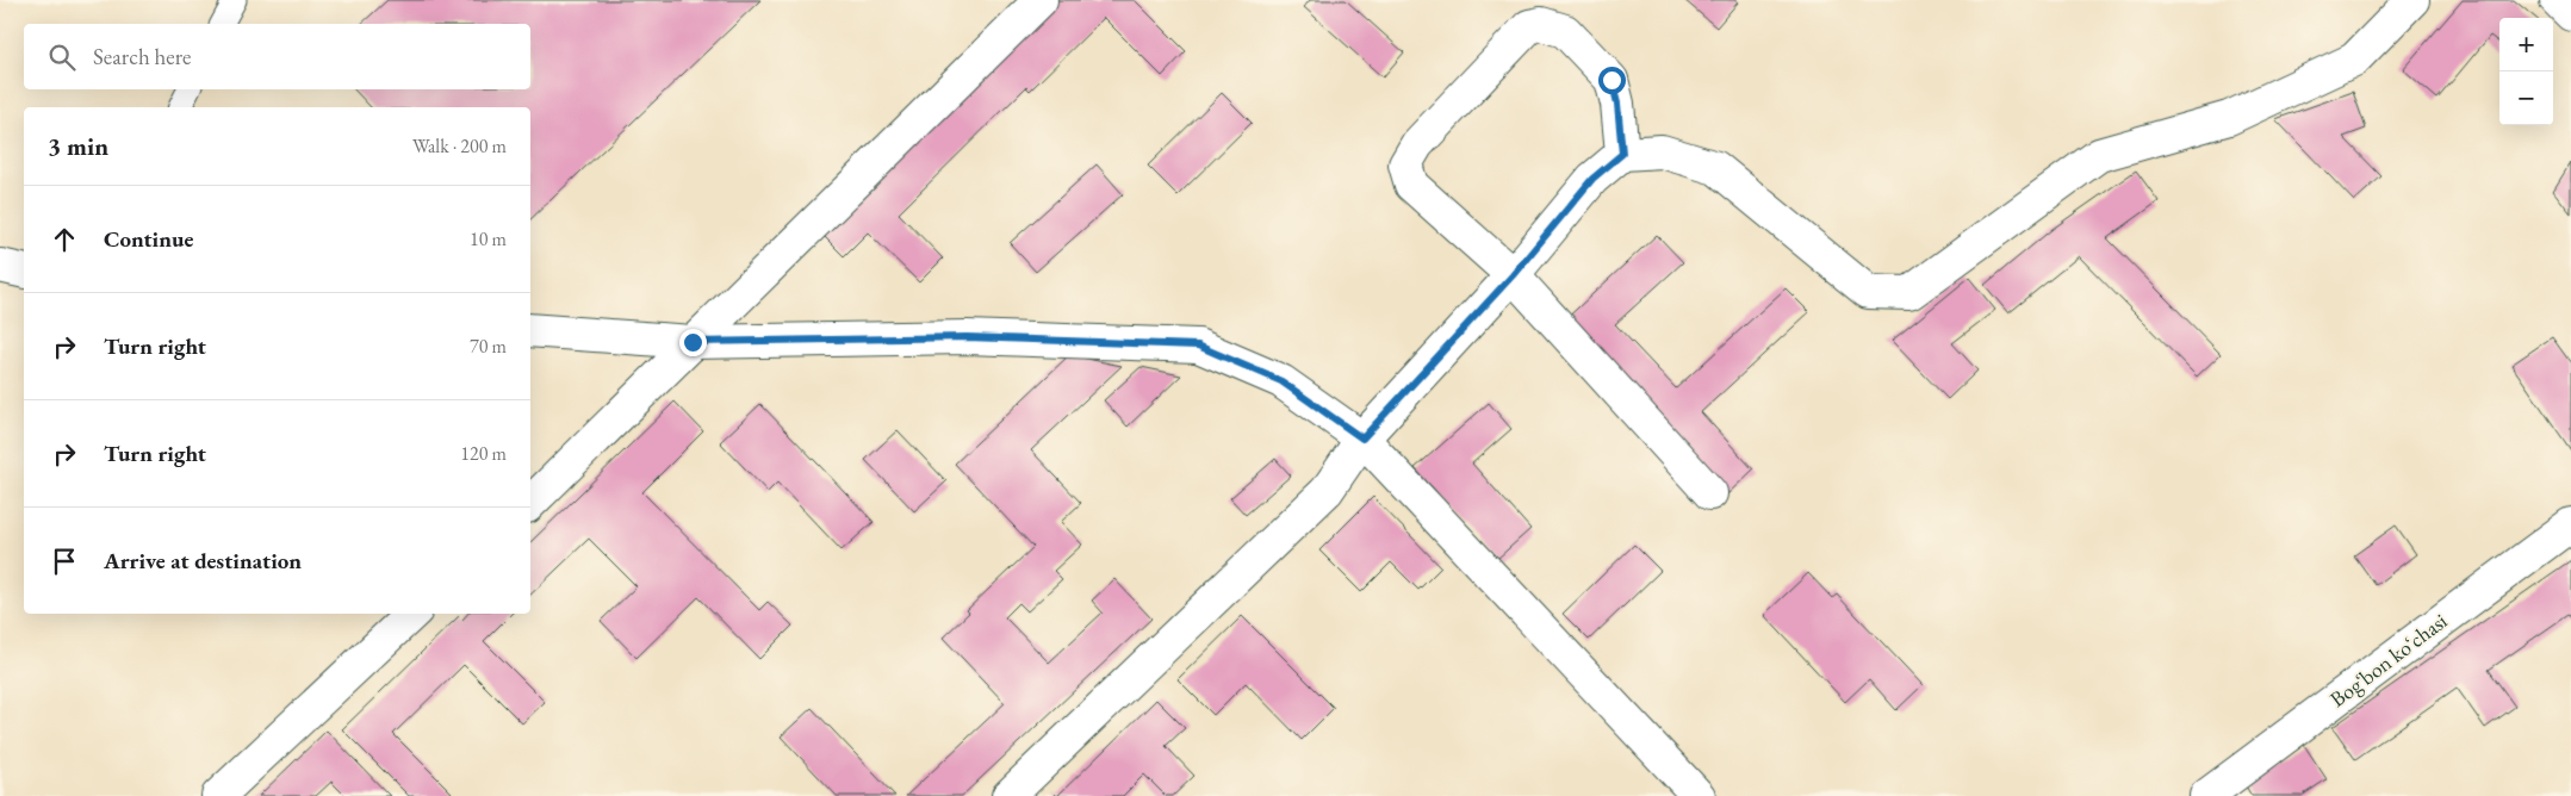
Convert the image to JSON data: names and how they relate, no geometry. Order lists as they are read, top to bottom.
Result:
{
  "streets": {
    "street": ["Bogʻbon koʻchasi"]
  },
  "page": {
    "map_buttons": ["+", "−"],
    "search": "Search here",
    "heading": ["3 min", "Walk · 200 m"],
    "list": [
      ["Continue", "10 m"],
      ["Turn right", "70 m"],
      ["Turn right", "120 m"],
      "Arrive at destination"
    ]
  }
}
